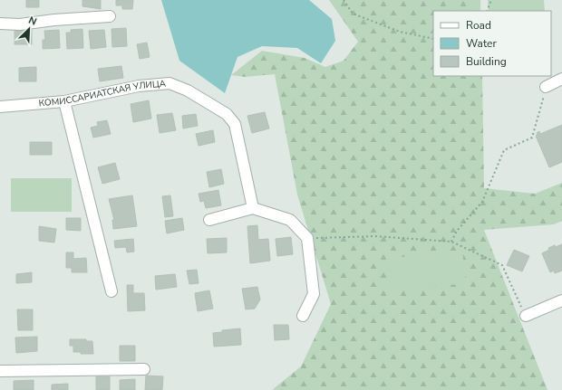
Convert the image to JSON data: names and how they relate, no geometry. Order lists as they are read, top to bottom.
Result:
{
  "streets": {
    "street": ["КОМИССАРИАТСКАЯ УЛИЦА"]
  },
  "legend": ["Road", "Water", "Building"],
  "north": "top right"
}
